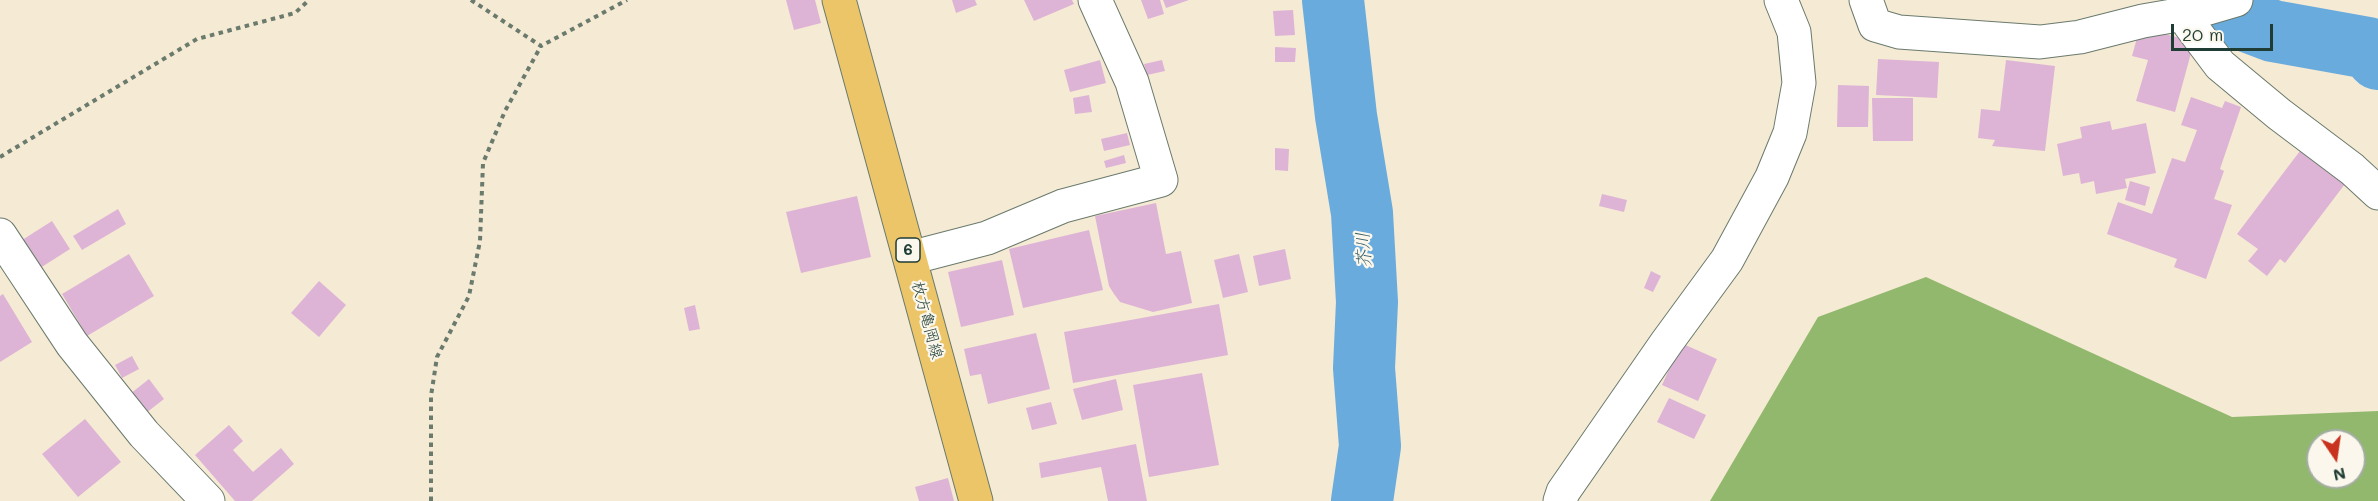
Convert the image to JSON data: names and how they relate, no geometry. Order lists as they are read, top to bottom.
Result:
{
  "streets": {
    "main road": ["6", "枚方亀岡線"]
  },
  "water": ["芥川"],
  "scale_bar": "20 m",
  "north": "bottom"
}
